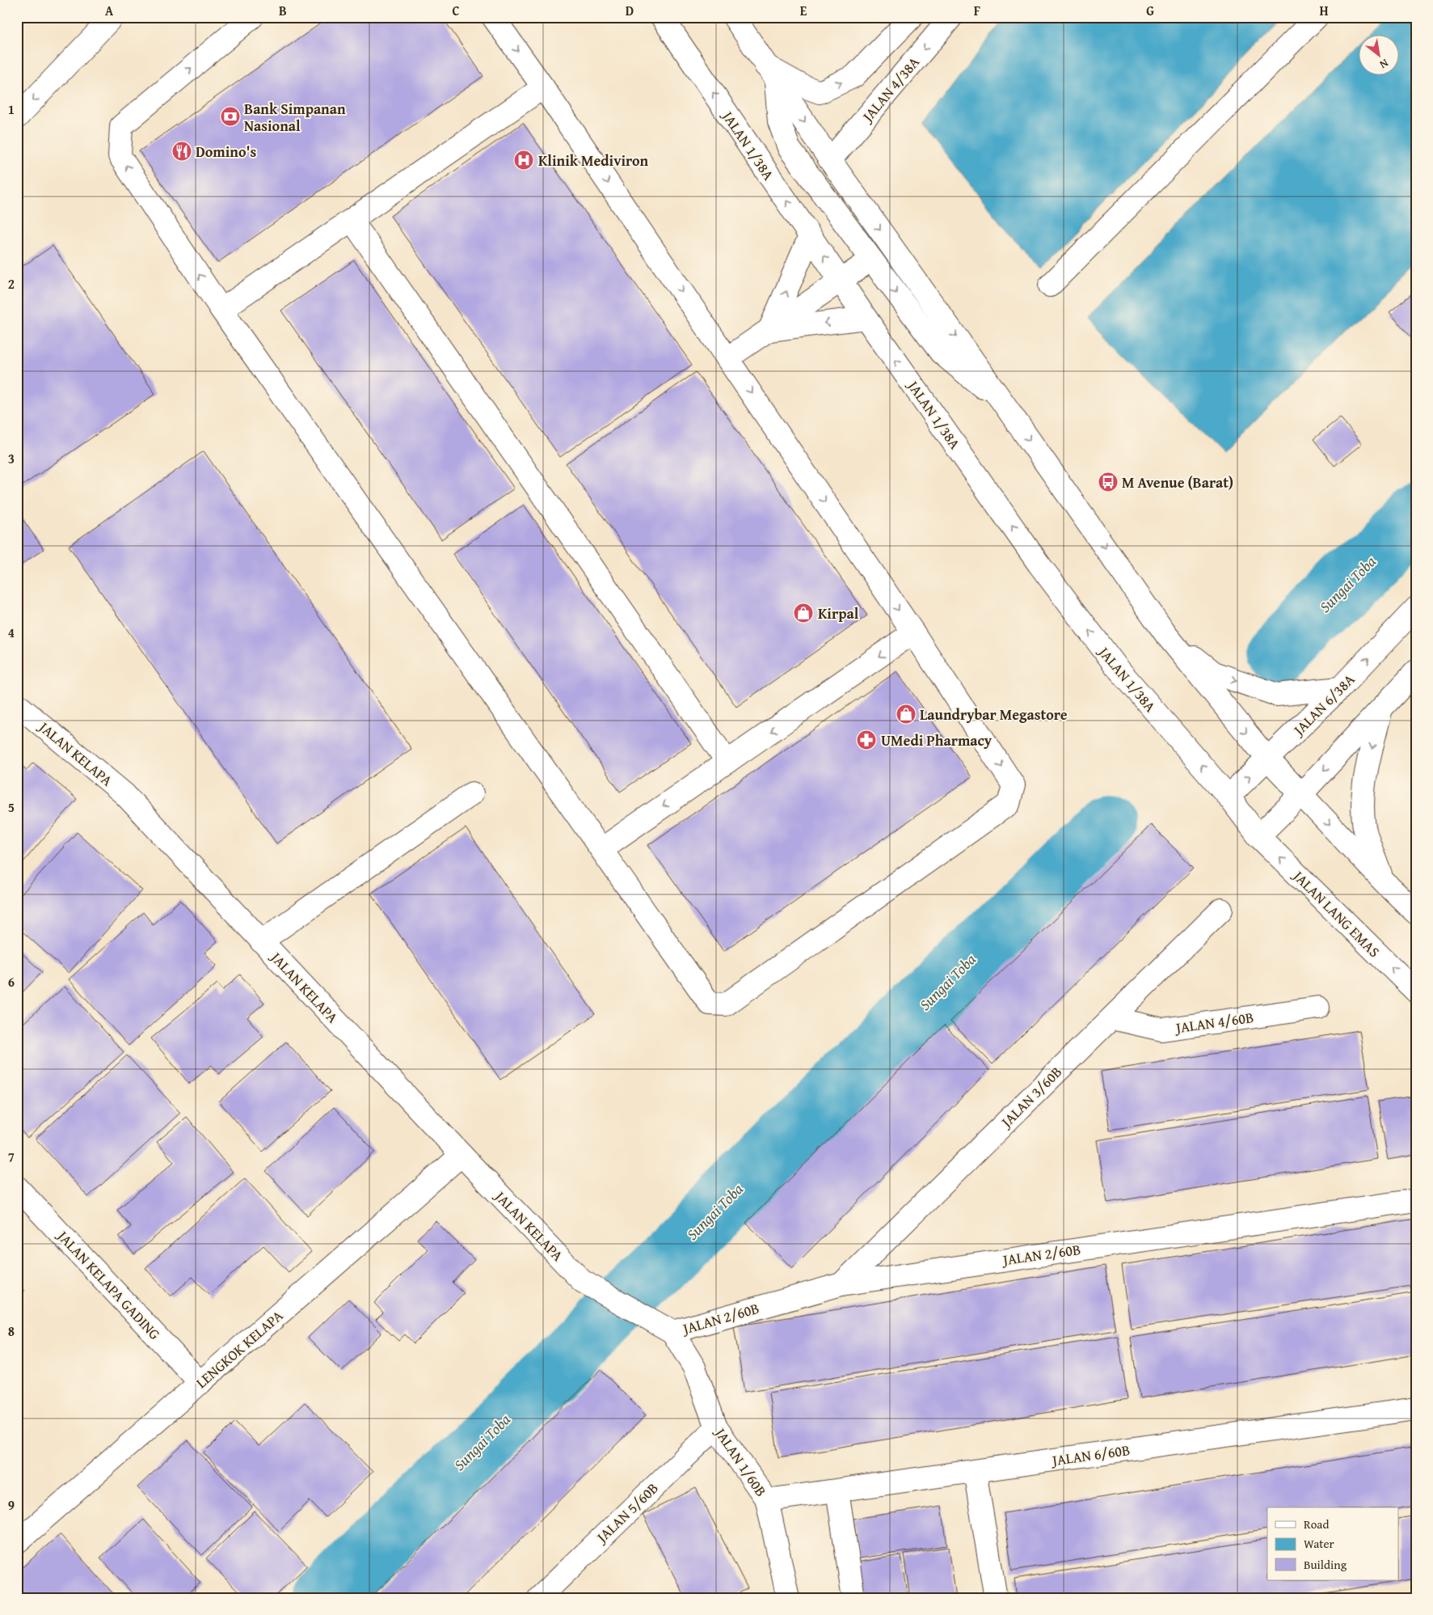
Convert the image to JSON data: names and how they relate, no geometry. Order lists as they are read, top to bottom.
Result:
{
  "streets": {
    "street": [
      "JALAN 4/38A",
      "JALAN 1/38A",
      "JALAN 6/38A",
      "JALAN KELAPA",
      "JALAN LANG EMAS",
      "JALAN 4/60B",
      "JALAN 3/60B",
      "JALAN 2/60B",
      "JALAN KELAPA GADING",
      "LENGKOK KELAPA",
      "JALAN 6/60B",
      "JALAN 1/60B",
      "JALAN 5/60B"
    ]
  },
  "crossings": [
    ["JALAN 1/38A", "JALAN 6/38A"],
    ["JALAN 1/38A", "JALAN LANG EMAS"],
    ["JALAN KELAPA", "JALAN 2/60B"],
    ["JALAN KELAPA", "LENGKOK KELAPA"],
    ["JALAN KELAPA", "JALAN 1/60B"],
    ["JALAN 4/60B", "JALAN 3/60B"],
    ["JALAN 3/60B", "JALAN 2/60B"],
    ["JALAN 2/60B", "JALAN 1/60B"],
    ["JALAN KELAPA GADING", "LENGKOK KELAPA"],
    ["JALAN 6/60B", "JALAN 1/60B"],
    ["JALAN 1/60B", "JALAN 5/60B"]
  ],
  "one_way": ["JALAN 4/38A"],
  "water": ["Sungai Toba"],
  "places": {
    "bank": ["Bank Simpanan Nasional"],
    "restaurant": ["Domino's"],
    "hospital": ["Klinik Mediviron"],
    "bus stop": ["M Avenue (Barat)"],
    "shop": ["Kirpal", "Laundrybar Megastore"],
    "pharmacy": ["UMedi Pharmacy"]
  },
  "legend": ["Road", "Water", "Building"],
  "north": "bottom right",
  "grid": {
    "columns": [
      "A",
      "B",
      "C",
      "D",
      "E",
      "F",
      "G",
      "H"
    ],
    "rows": [
      "1",
      "2",
      "3",
      "4",
      "5",
      "6",
      "7",
      "8",
      "9"
    ]
  }
}
